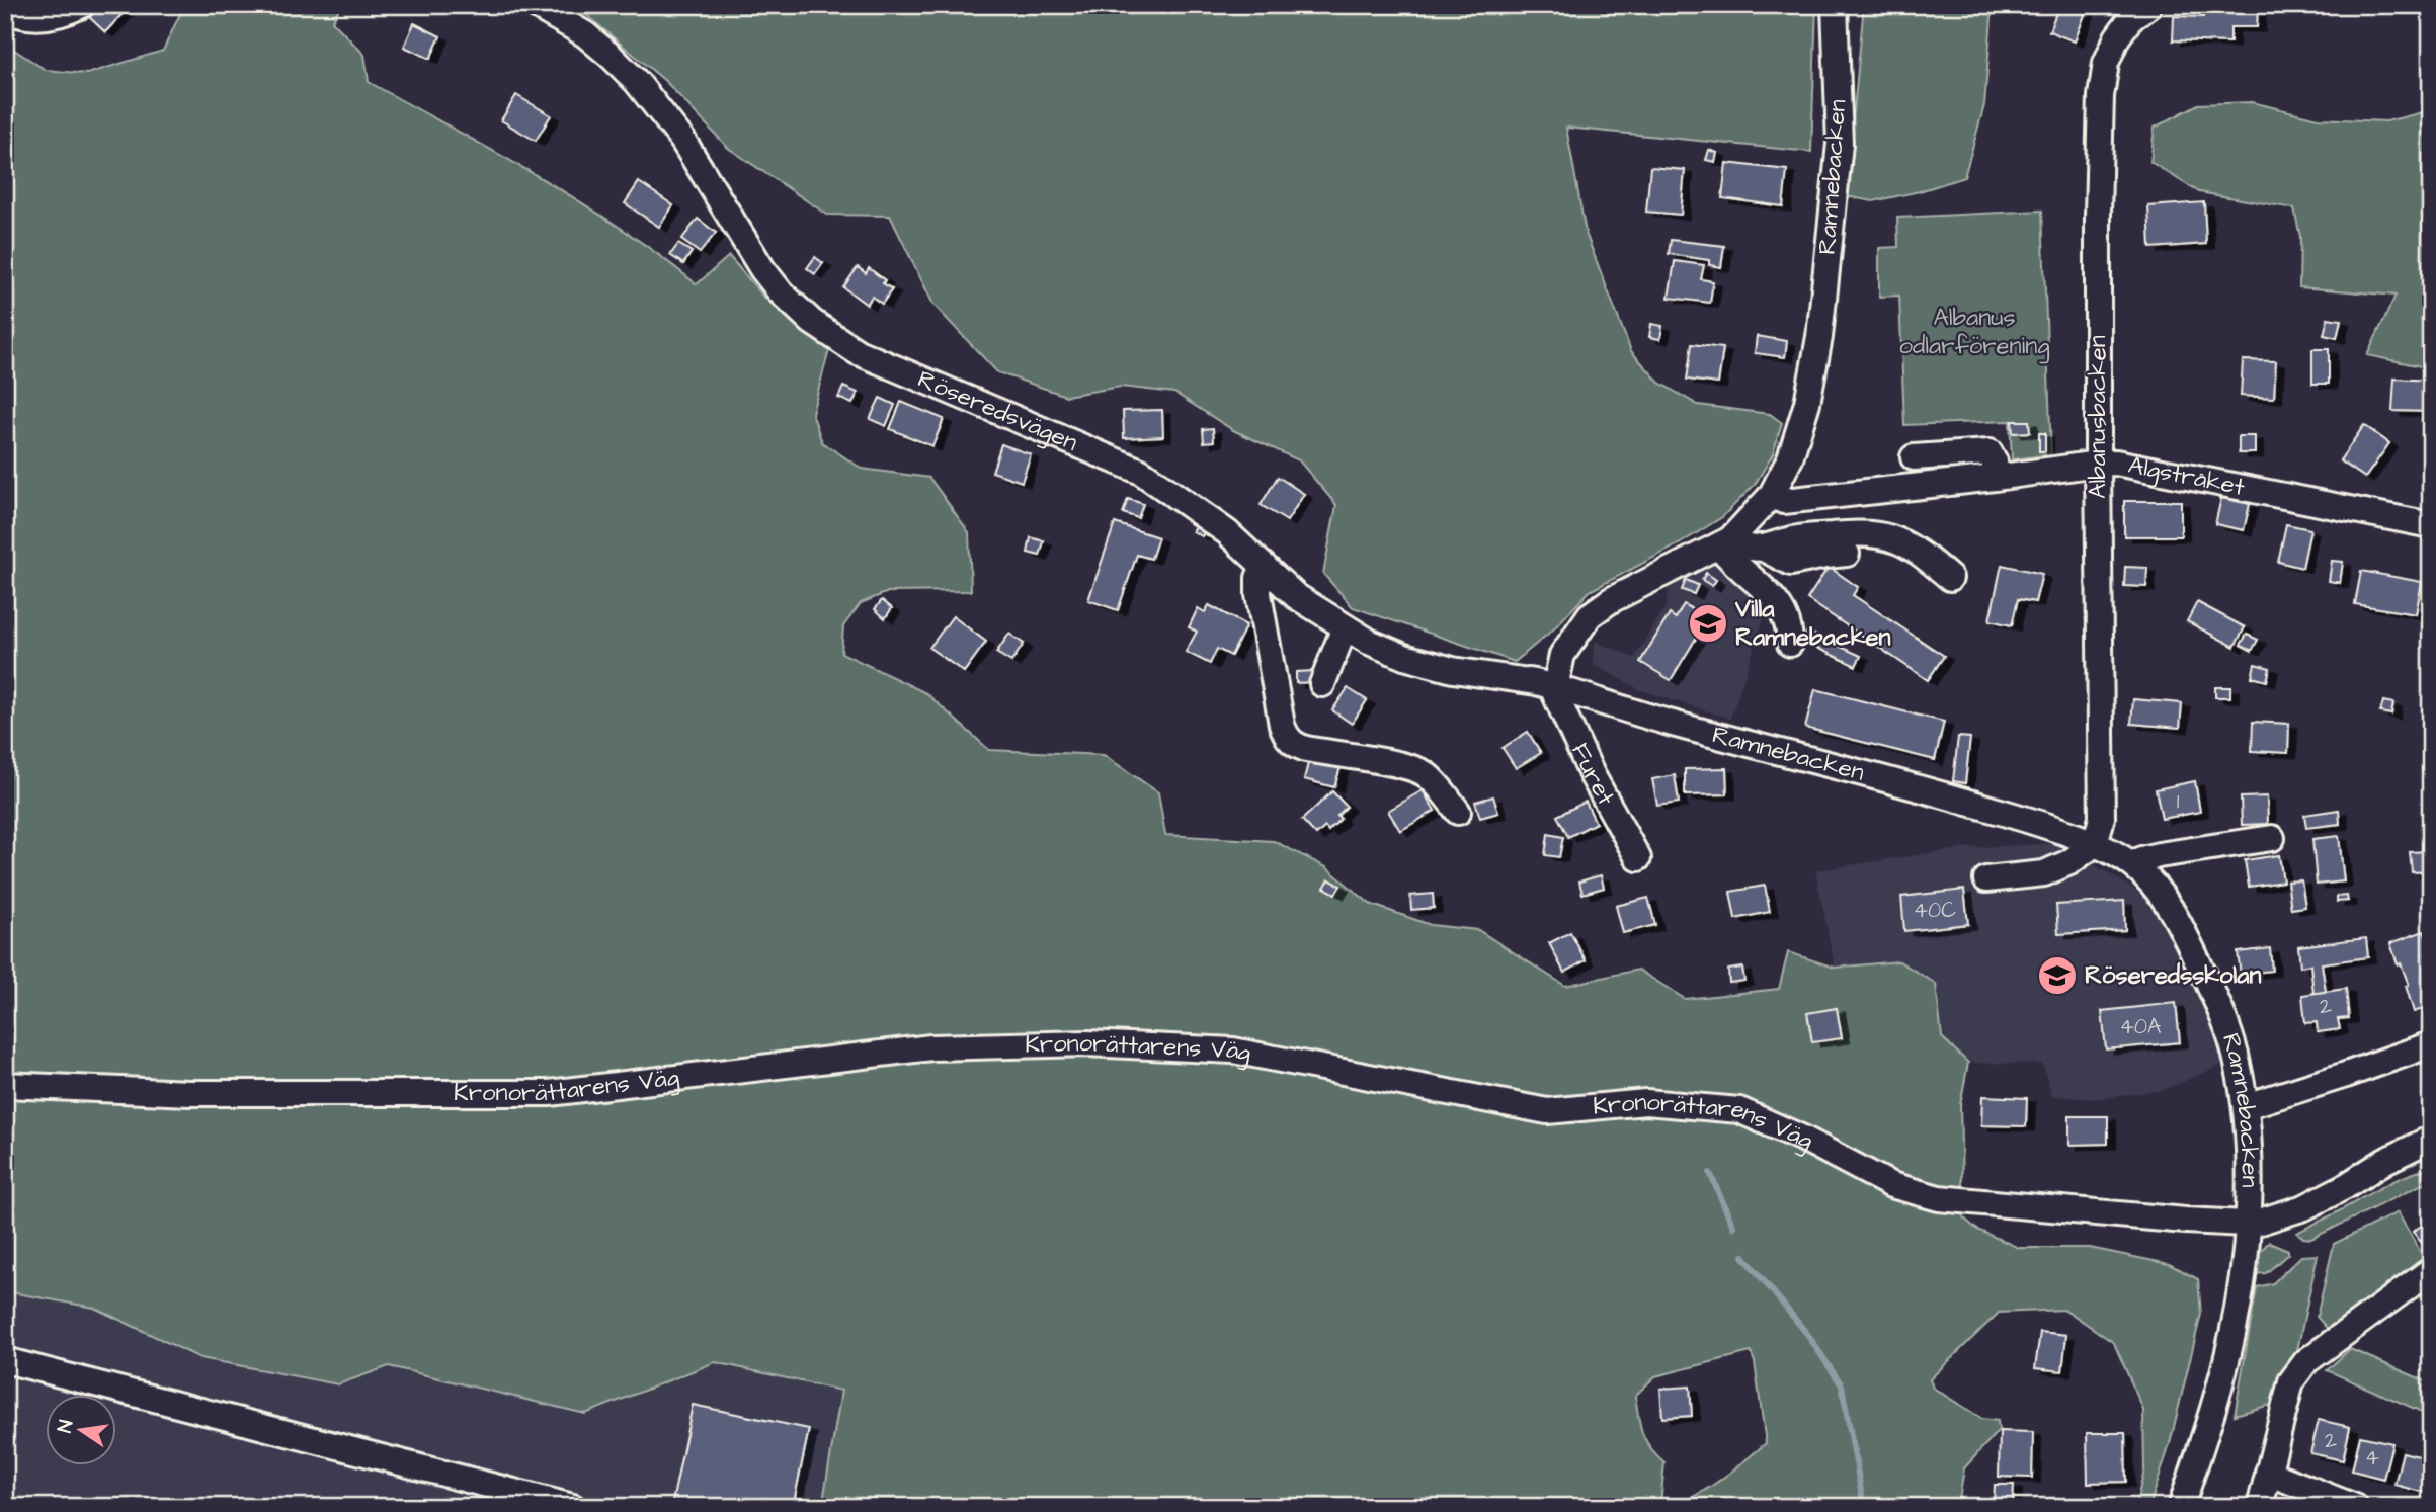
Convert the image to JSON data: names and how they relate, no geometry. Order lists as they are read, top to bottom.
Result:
{
  "streets": {
    "street": [
      "Ramnebacken",
      "Röseredsvägen",
      "Albanusbacken",
      "Älgstråket",
      "Furet",
      "Kronorättarens Väg"
    ]
  },
  "crossings": [
    ["Ramnebacken", "Röseredsvägen"],
    ["Ramnebacken", "Albanusbacken"],
    ["Ramnebacken", "Älgstråket"],
    ["Ramnebacken", "Furet"],
    ["Ramnebacken", "Kronorättarens Väg"],
    ["Röseredsvägen", "Furet"],
    ["Albanusbacken", "Älgstråket"]
  ],
  "parks": ["Albanus odlarförening"],
  "places": {
    "school or university": ["Villa Ramnebacken", "Röseredsskolan"]
  },
  "house_numbers": [
    "1",
    "40C",
    "2",
    "40A",
    "2",
    "4"
  ],
  "north": "left"
}
